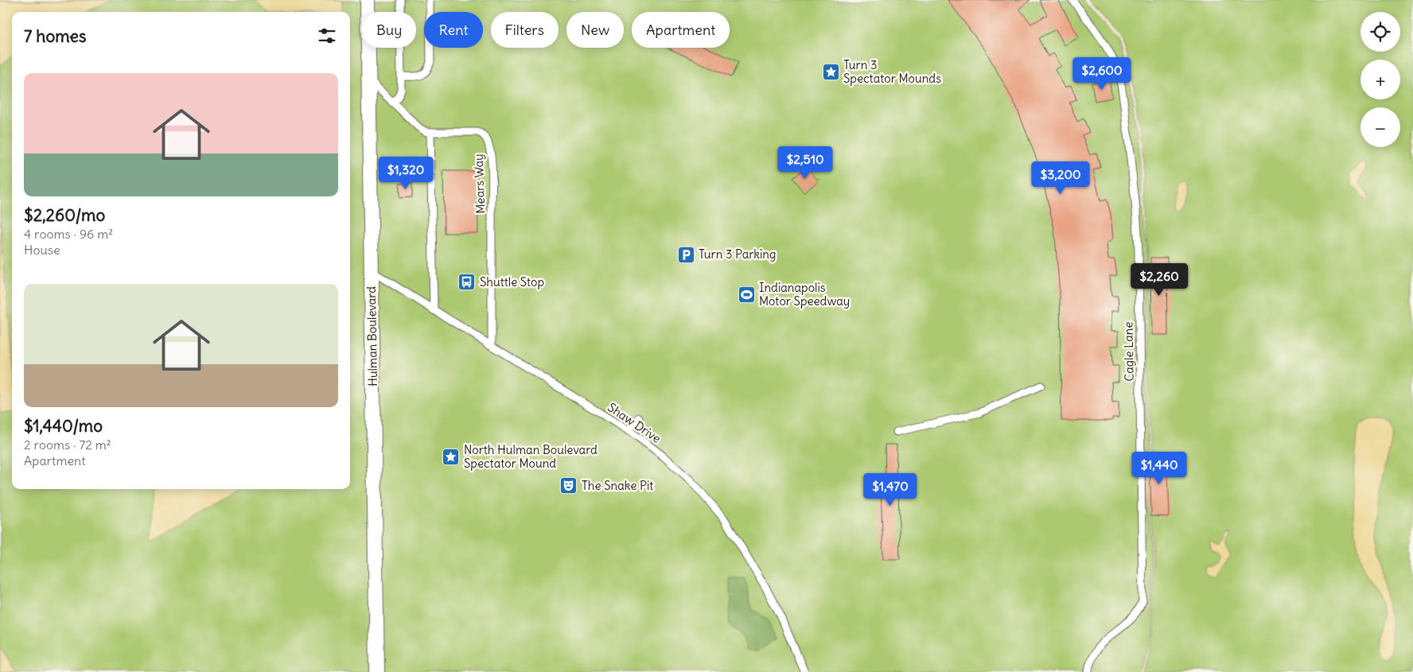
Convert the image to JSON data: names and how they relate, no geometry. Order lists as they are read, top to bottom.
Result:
{
  "streets": {
    "street": ["Hulman Boulevard"],
    "lane": ["Mears Way", "Cagle Lane", "Shaw Drive"]
  },
  "crossings": [
    ["Mears Way", "Hulman Boulevard"],
    ["Mears Way", "Shaw Drive"],
    ["Hulman Boulevard", "Shaw Drive"]
  ],
  "places": {
    "place": ["Turn 3 Spectator Mounds", "North Hulman Boulevard Spectator Mound"],
    "parking": ["Turn 3 Parking"],
    "bus stop": ["Shuttle Stop"],
    "sports": ["Indianapolis Motor Speedway"],
    "theatre": ["The Snake Pit"]
  },
  "page": {
    "map_buttons": ["+", "−"],
    "chip": [
      "Buy",
      "Rent",
      "Filters",
      "New",
      "Apartment"
    ],
    "heading": "7 homes",
    "price": [
      "$2,600",
      "$2,510",
      "$1,320",
      "$3,200",
      "$2,260",
      "$1,440",
      "$1,470"
    ],
    "list": [
      {
        "name": "$2,260/mo",
        "note": "4 rooms · 96 m² · House"
      },
      {
        "name": "$1,440/mo",
        "note": "2 rooms · 72 m² · Apartment"
      }
    ]
  }
}
